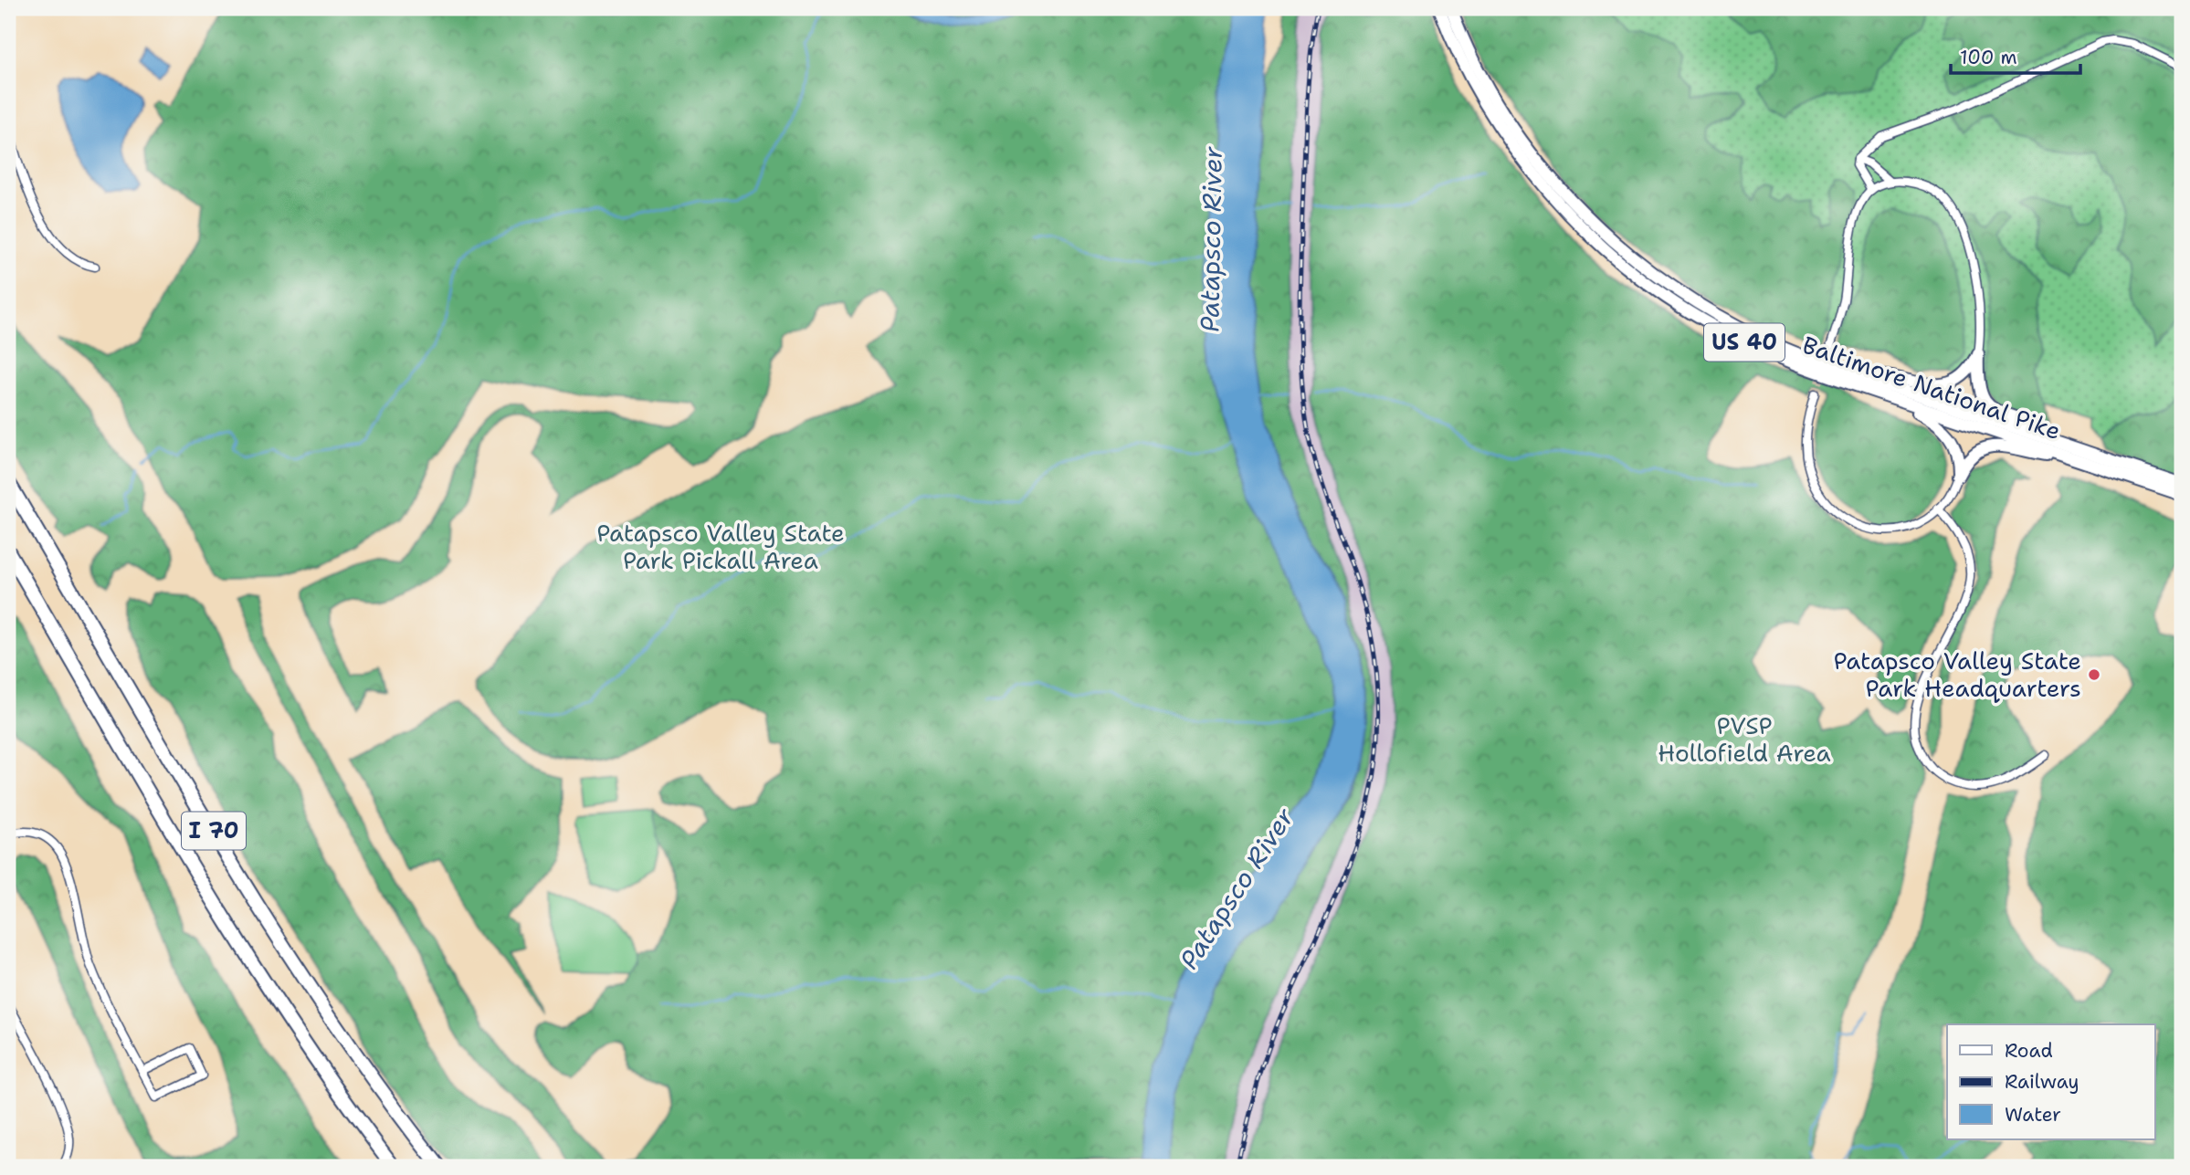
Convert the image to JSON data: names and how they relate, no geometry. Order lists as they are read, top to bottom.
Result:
{
  "streets": {
    "highway": ["I 70"],
    "main road": ["US 40", "Baltimore National Pike"]
  },
  "water": ["Patapsco River"],
  "parks": ["Patapsco Valley State Park Pickall Area", "PVSP Hollofield Area"],
  "places": ["Patapsco Valley State Park Headquarters"],
  "legend": ["Road", "Railway", "Water"],
  "scale_bar": "100 m"
}
